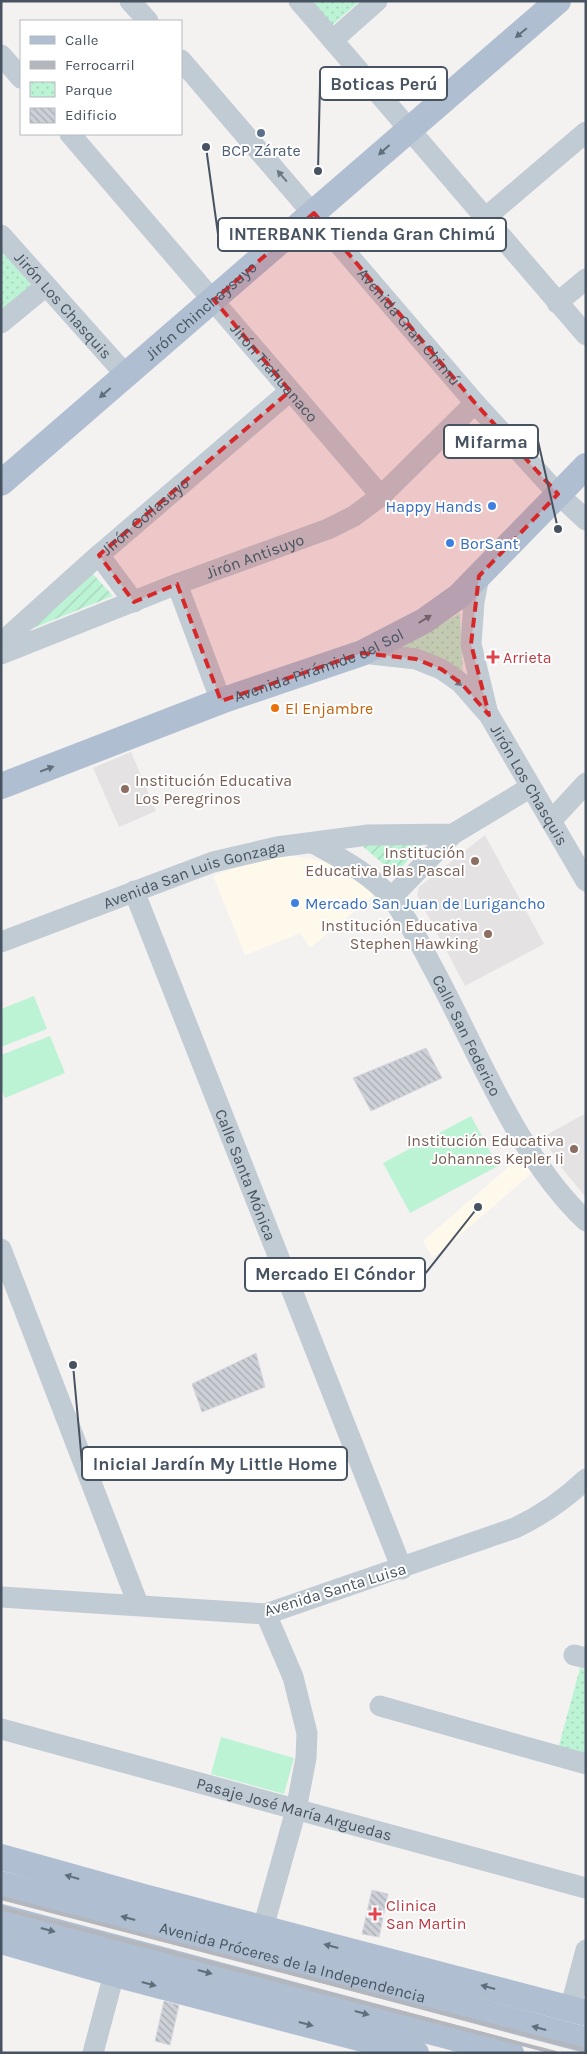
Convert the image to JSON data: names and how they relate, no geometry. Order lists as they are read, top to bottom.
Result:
{
  "streets": {
    "main road": ["Jirón Chinchaysuyo", "Avenida Pirámide del Sol", "Avenida Próceres de la Independencia"],
    "street": [
      "Jirón Los Chasquis",
      "Avenida Gran Chimú",
      "Jirón Tiahuanaco",
      "Jirón Collasuyo",
      "Jirón Antisuyo",
      "Avenida San Luis Gonzaga",
      "Calle San Federico",
      "Calle Santa Mónica",
      "Avenida Santa Luisa",
      "Pasaje José María Arguedas"
    ]
  },
  "crossings": [
    ["Jirón Los Chasquis", "Jirón Chinchaysuyo"],
    ["Jirón Los Chasquis", "Avenida Pirámide del Sol"],
    ["Jirón Chinchaysuyo", "Avenida Gran Chimú"],
    ["Jirón Chinchaysuyo", "Jirón Tiahuanaco"],
    ["Avenida Gran Chimú", "Jirón Antisuyo"],
    ["Avenida Gran Chimú", "Avenida Pirámide del Sol"],
    ["Jirón Tiahuanaco", "Jirón Collasuyo"],
    ["Jirón Tiahuanaco", "Jirón Antisuyo"],
    ["Avenida San Luis Gonzaga", "Calle San Federico"],
    ["Avenida San Luis Gonzaga", "Calle Santa Mónica"],
    ["Calle Santa Mónica", "Avenida Santa Luisa"]
  ],
  "one_way": ["Jirón Chinchaysuyo", "Avenida Pirámide del Sol"],
  "places": {
    "other": [
      "BCP Zárate",
      "INTERBANK Tienda Gran Chimú",
      "Boticas Perú",
      "Happy Hands",
      "Mifarma",
      "BorSant",
      "El Enjambre",
      "Institución Educativa Los Peregrinos",
      "Institución Educativa Blas Pascal",
      "Mercado San Juan de Lurigancho",
      "Institución Educativa Stephen Hawking",
      "Institución Educativa Johannes Kepler Ii",
      "Mercado El Cóndor",
      "Inicial Jardín My Little Home"
    ],
    "health": ["Arrieta", "Clinica San Martin"]
  },
  "legend": [
    "Calle",
    "Ferrocarril",
    "Parque",
    "Edificio"
  ]
}
